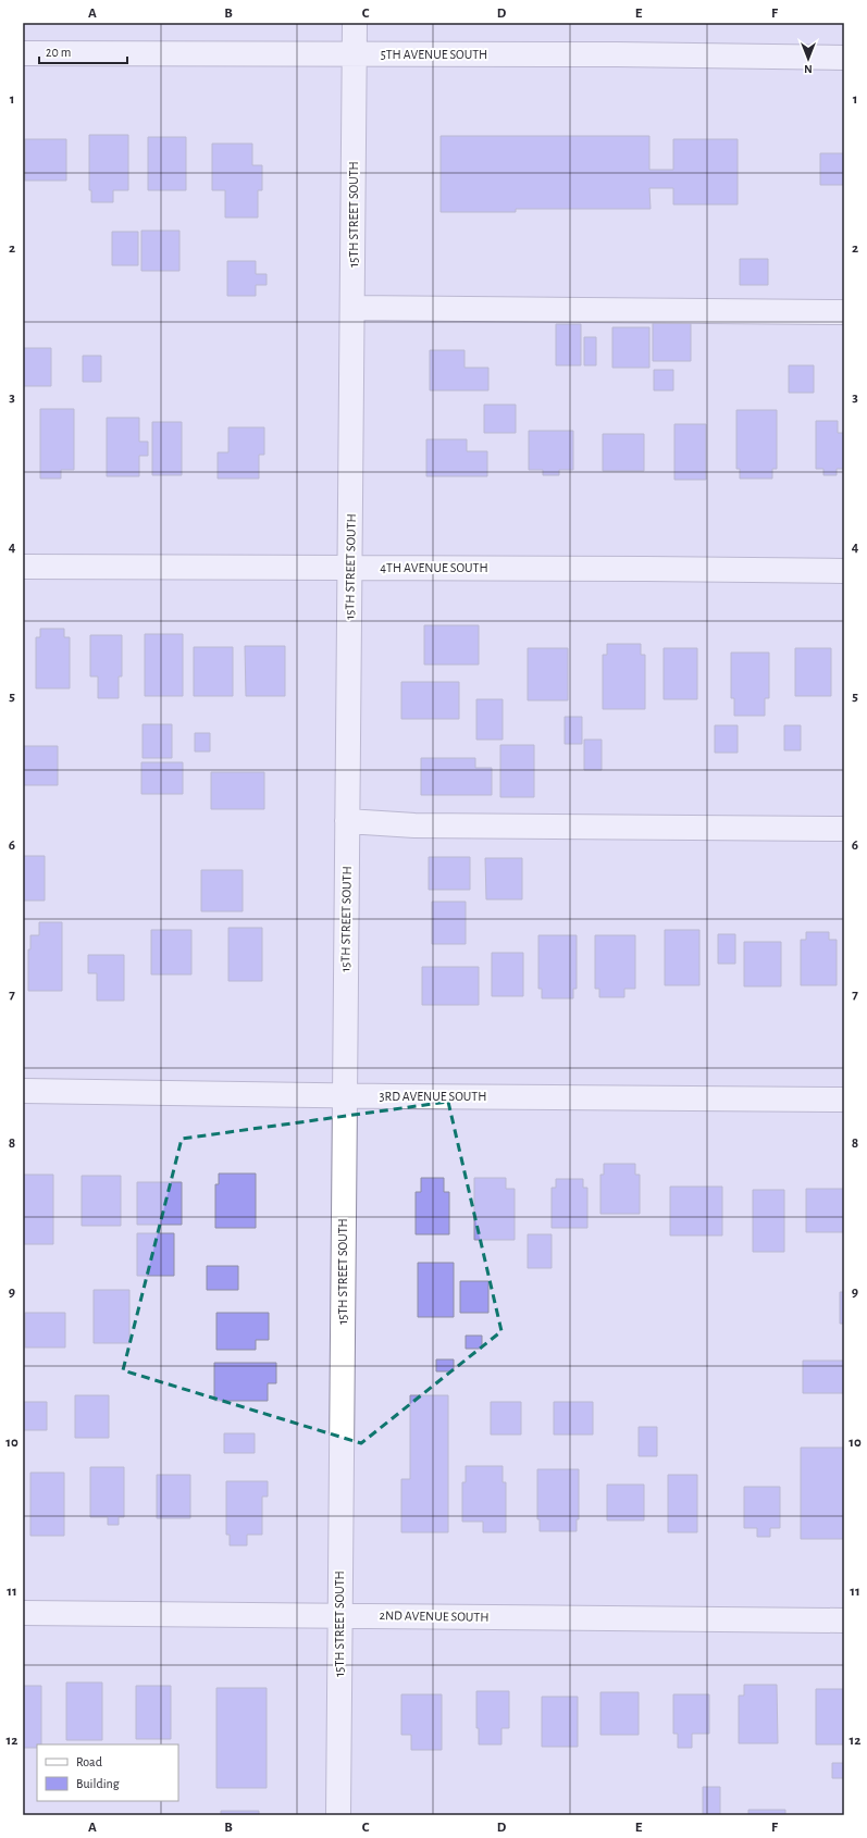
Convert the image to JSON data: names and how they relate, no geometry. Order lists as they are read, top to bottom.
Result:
{
  "streets": {
    "street": [
      "5TH AVENUE SOUTH",
      "15TH STREET SOUTH",
      "4TH AVENUE SOUTH",
      "3RD AVENUE SOUTH",
      "2ND AVENUE SOUTH"
    ]
  },
  "crossings": [
    ["5TH AVENUE SOUTH", "15TH STREET SOUTH"],
    ["15TH STREET SOUTH", "4TH AVENUE SOUTH"],
    ["15TH STREET SOUTH", "3RD AVENUE SOUTH"],
    ["15TH STREET SOUTH", "2ND AVENUE SOUTH"]
  ],
  "legend": ["Road", "Building"],
  "scale_bar": "20 m",
  "north": "bottom",
  "grid": {
    "columns": [
      "A",
      "B",
      "C",
      "D",
      "E",
      "F"
    ],
    "rows": [
      "1",
      "2",
      "3",
      "4",
      "5",
      "6",
      "7",
      "8",
      "9",
      "10",
      "11",
      "12"
    ]
  }
}
